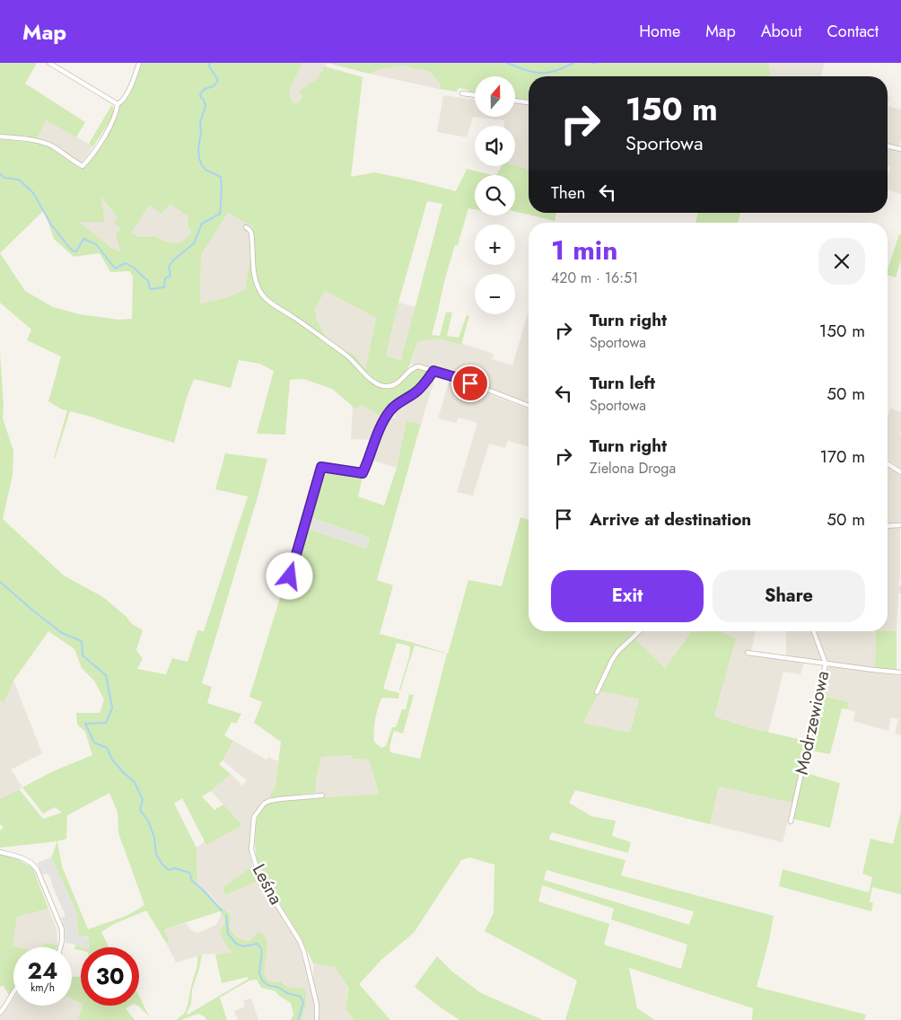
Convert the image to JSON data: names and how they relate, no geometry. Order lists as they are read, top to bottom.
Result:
{
  "streets": {
    "street": ["Modrzewiowa", "Leśna"]
  },
  "north": "top",
  "page": {
    "header": "Map",
    "nav": [
      "Home",
      "Map",
      "About",
      "Contact"
    ],
    "map_buttons": ["+", "−"],
    "turn": ["150 m", "Sportowa"],
    "then": "Then",
    "heading": ["1 min", "420 m · 16:51"],
    "list": [
      {
        "name": "Turn right",
        "note": "Sportowa",
        "value": "150 m"
      },
      {
        "name": "Turn left",
        "note": "Sportowa",
        "value": "50 m"
      },
      {
        "name": "Turn right",
        "note": "Zielona Droga",
        "value": "170 m"
      },
      {
        "name": "Arrive at destination",
        "value": "50 m"
      }
    ],
    "buttons": ["Exit", "Share"],
    "speed": "24 km/h",
    "limit": "30"
  }
}
